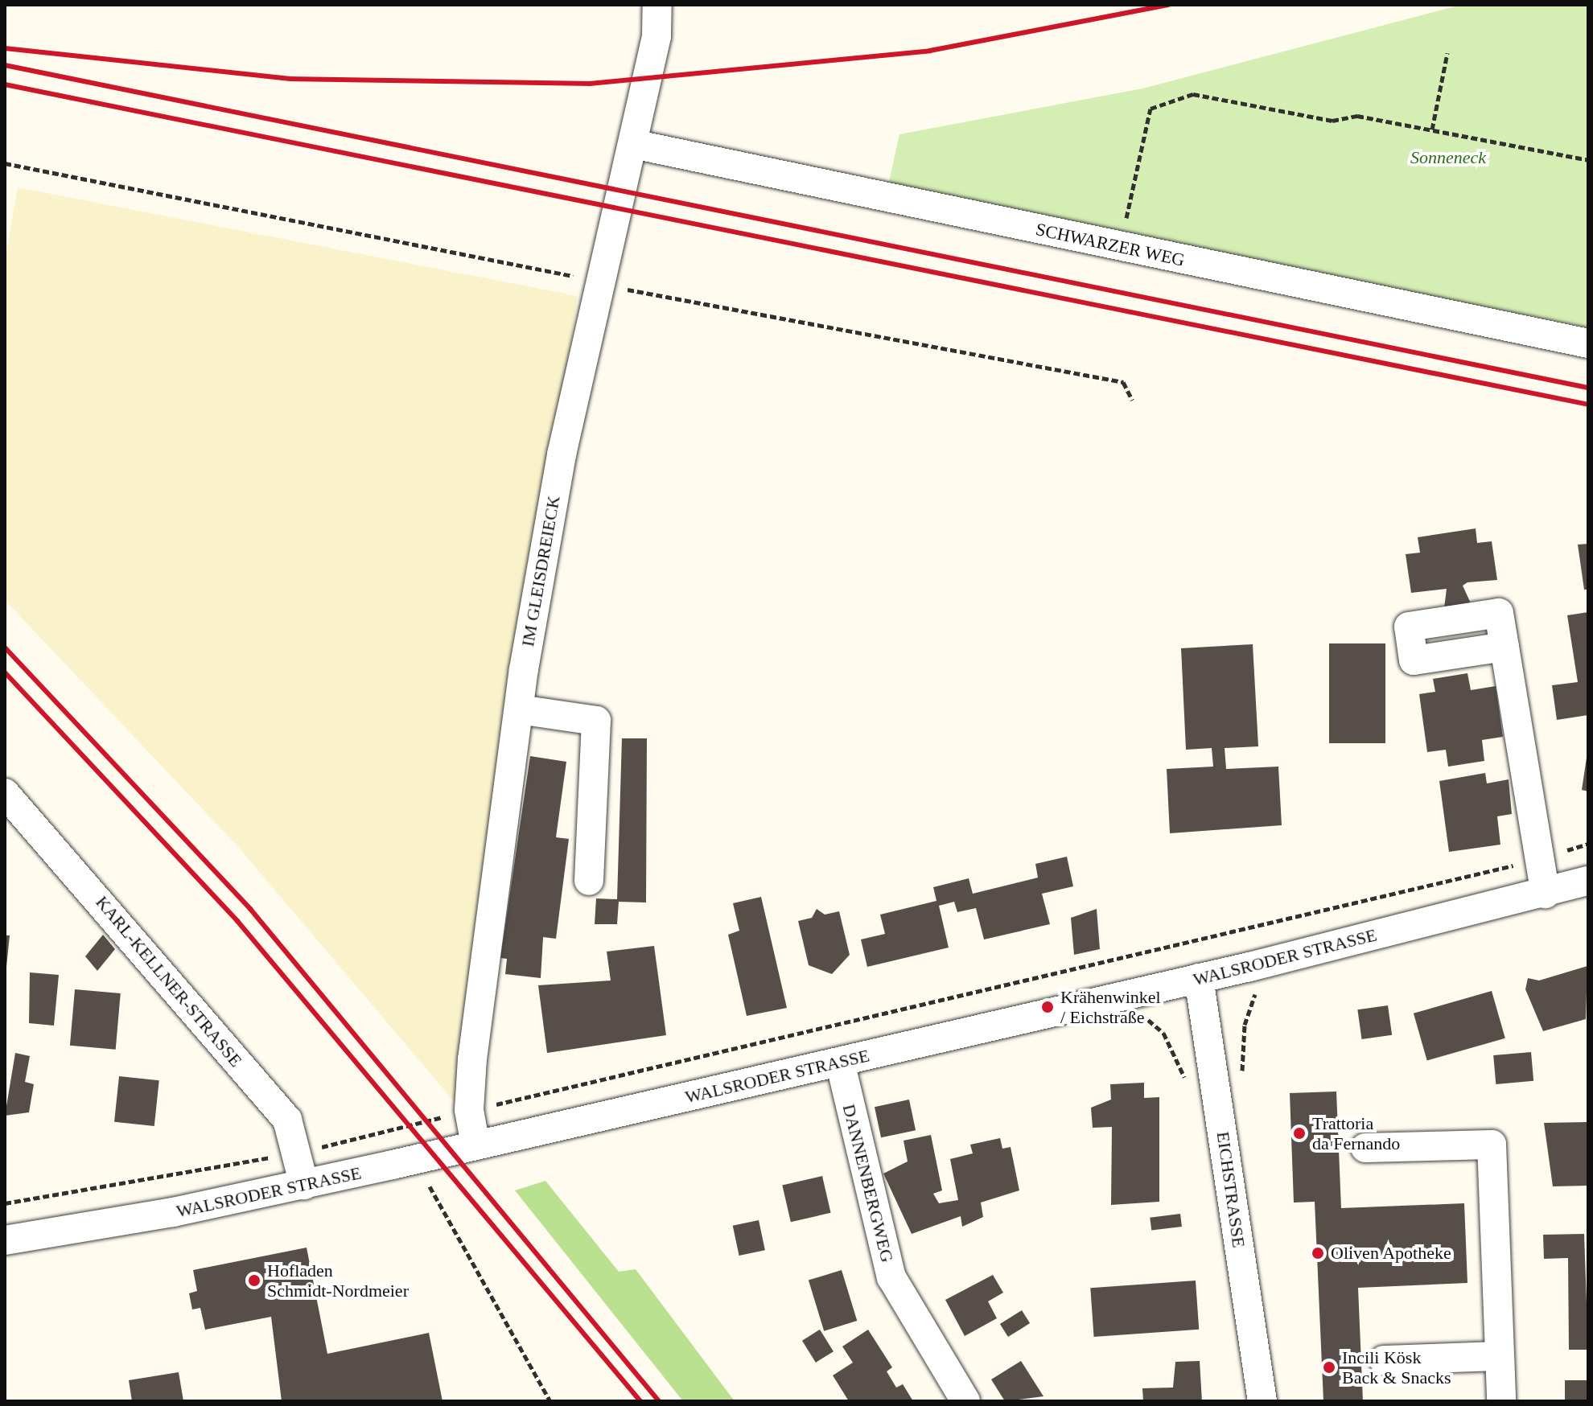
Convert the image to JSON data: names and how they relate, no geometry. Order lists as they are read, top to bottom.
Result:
{
  "streets": {
    "street": [
      "SCHWARZER WEG",
      "IM GLEISDREIECK",
      "WALSRODER STRASSE",
      "KARL-KELLNER-STRASSE",
      "DANNENBERGWEG",
      "EICHSTRASSE"
    ]
  },
  "crossings": [
    ["SCHWARZER WEG", "IM GLEISDREIECK"],
    ["IM GLEISDREIECK", "WALSRODER STRASSE"],
    ["WALSRODER STRASSE", "KARL-KELLNER-STRASSE"],
    ["WALSRODER STRASSE", "DANNENBERGWEG"],
    ["WALSRODER STRASSE", "EICHSTRASSE"]
  ],
  "parks": ["Sonneneck"],
  "places": [
    "Krähenwinkel / Eichstraße",
    "Trattoria da Fernando",
    "Oliven Apotheke",
    "Hofladen Schmidt-Nordmeier",
    "Incili Kösk Back & Snacks"
  ]
}
